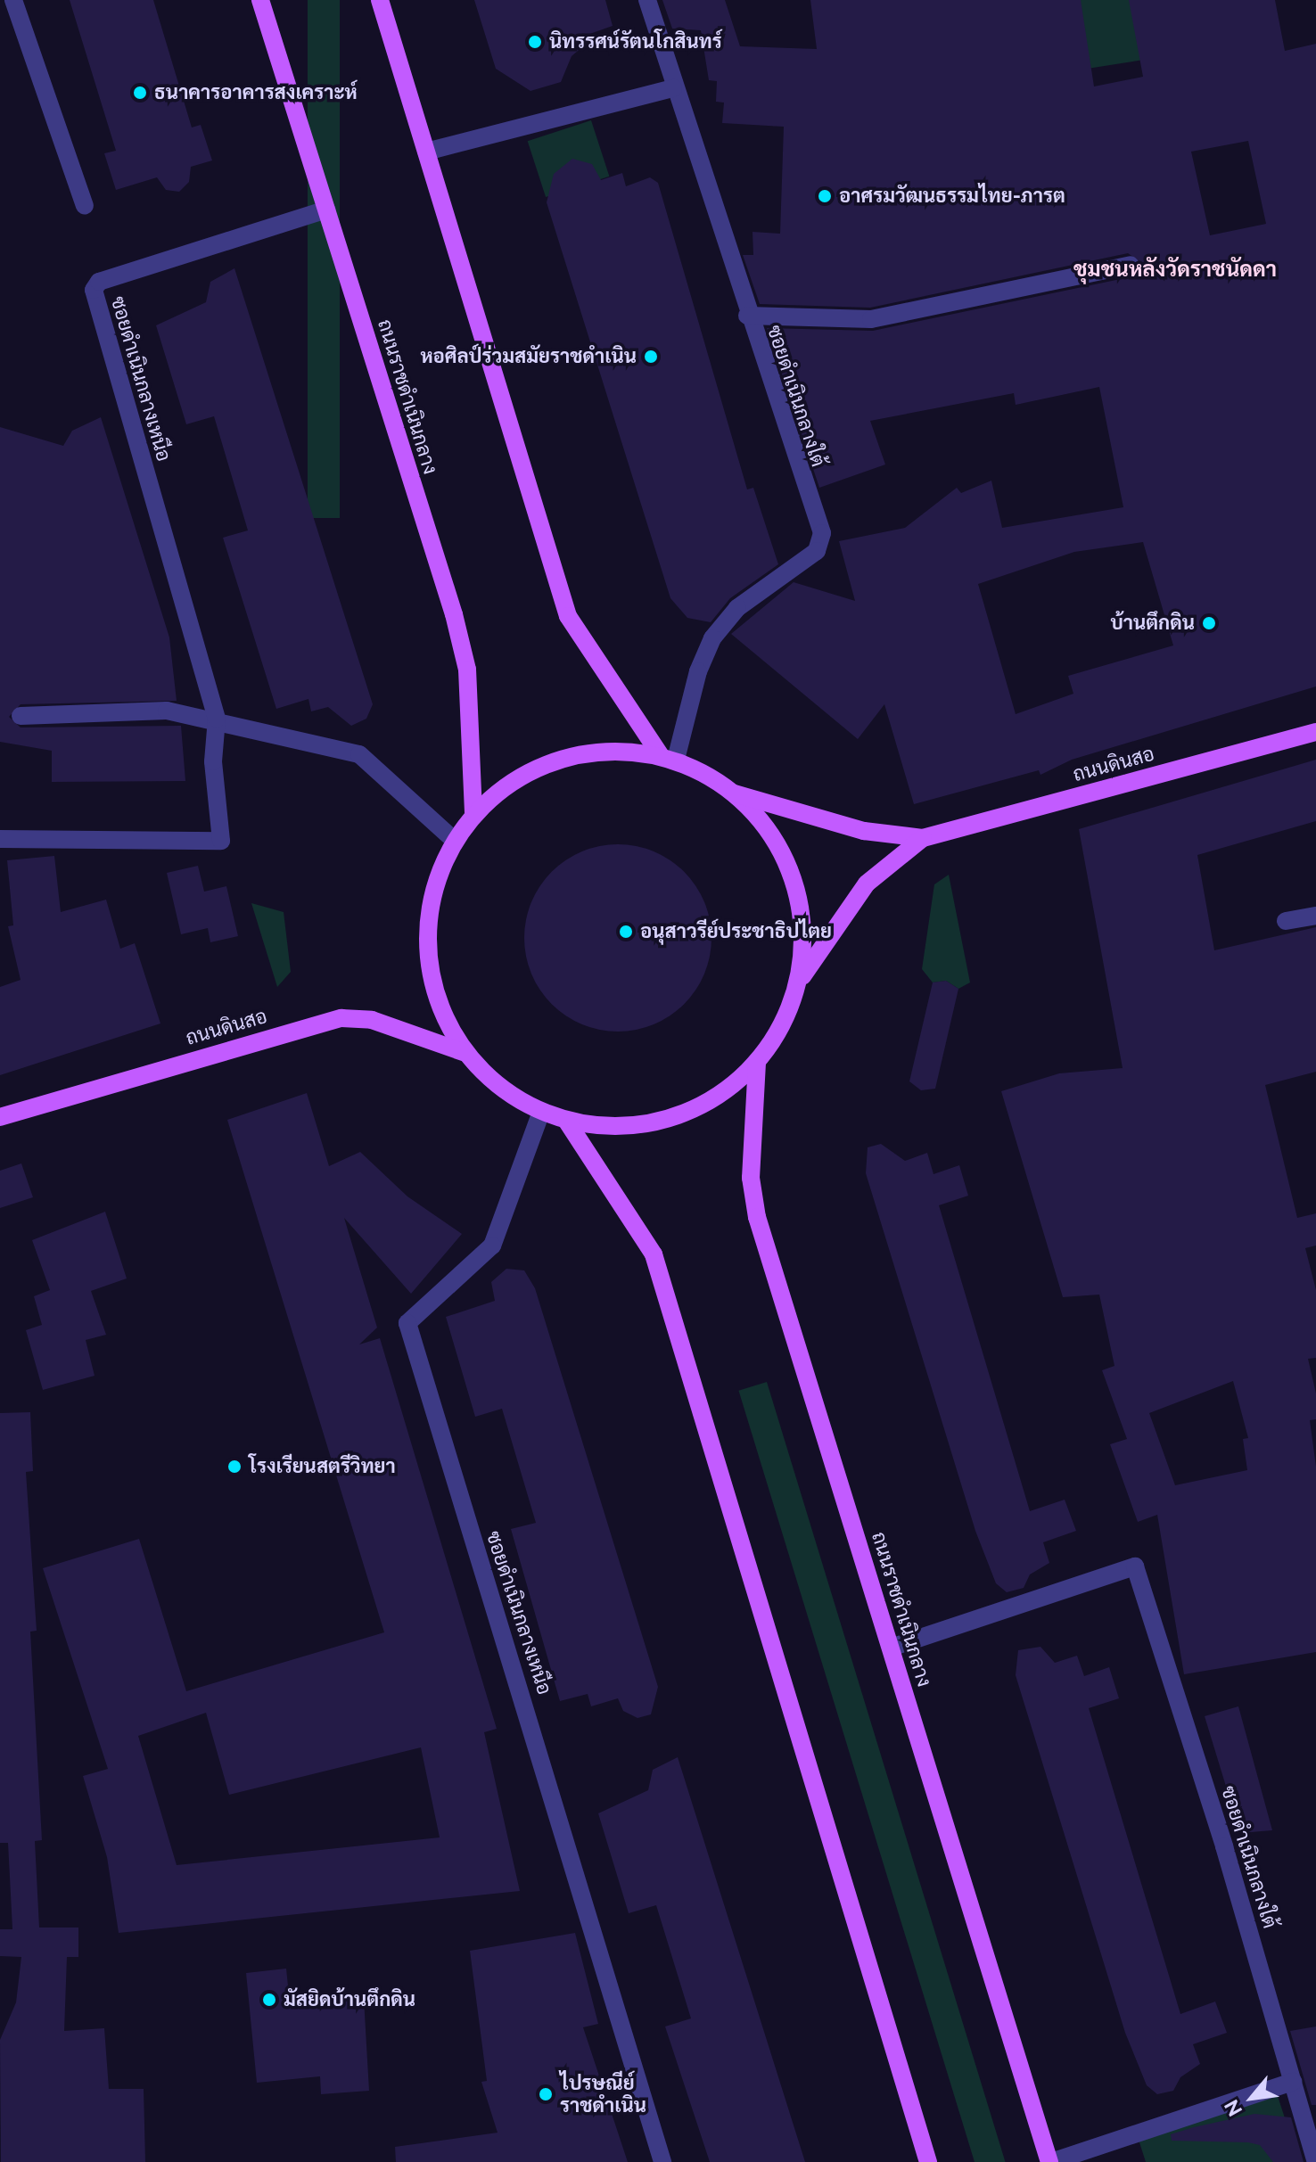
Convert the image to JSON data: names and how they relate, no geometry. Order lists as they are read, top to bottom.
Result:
{
  "streets": {
    "main road": ["ถนนราชดำเนินกลาง", "ถนนดินสอ"],
    "street": ["ซอยดำเนินกลางเหนือ", "ซอยดำเนินกลางใต้"]
  },
  "crossings": [
    ["ซอยดำเนินกลางเหนือ", "ถนนราชดำเนินกลาง"],
    ["ซอยดำเนินกลางใต้", "ถนนราชดำเนินกลาง"]
  ],
  "districts": ["ชุมชนหลังวัดราชนัดดา"],
  "places": [
    "นิทรรศน์รัตนโกสินทร์",
    "ธนาคารอาคารสงเคราะห์",
    "อาศรมวัฒนธรรมไทย-ภารต",
    "หอศิลป์ร่วมสมัยราชดำเนิน",
    "บ้านตึกดิน",
    "อนุสาวรีย์ประชาธิปไตย",
    "โรงเรียนสตรีวิทยา",
    "มัสยิดบ้านตึกดิน",
    "ไปรษณีย์ ราชดำเนิน"
  ],
  "north": "bottom left"
}
